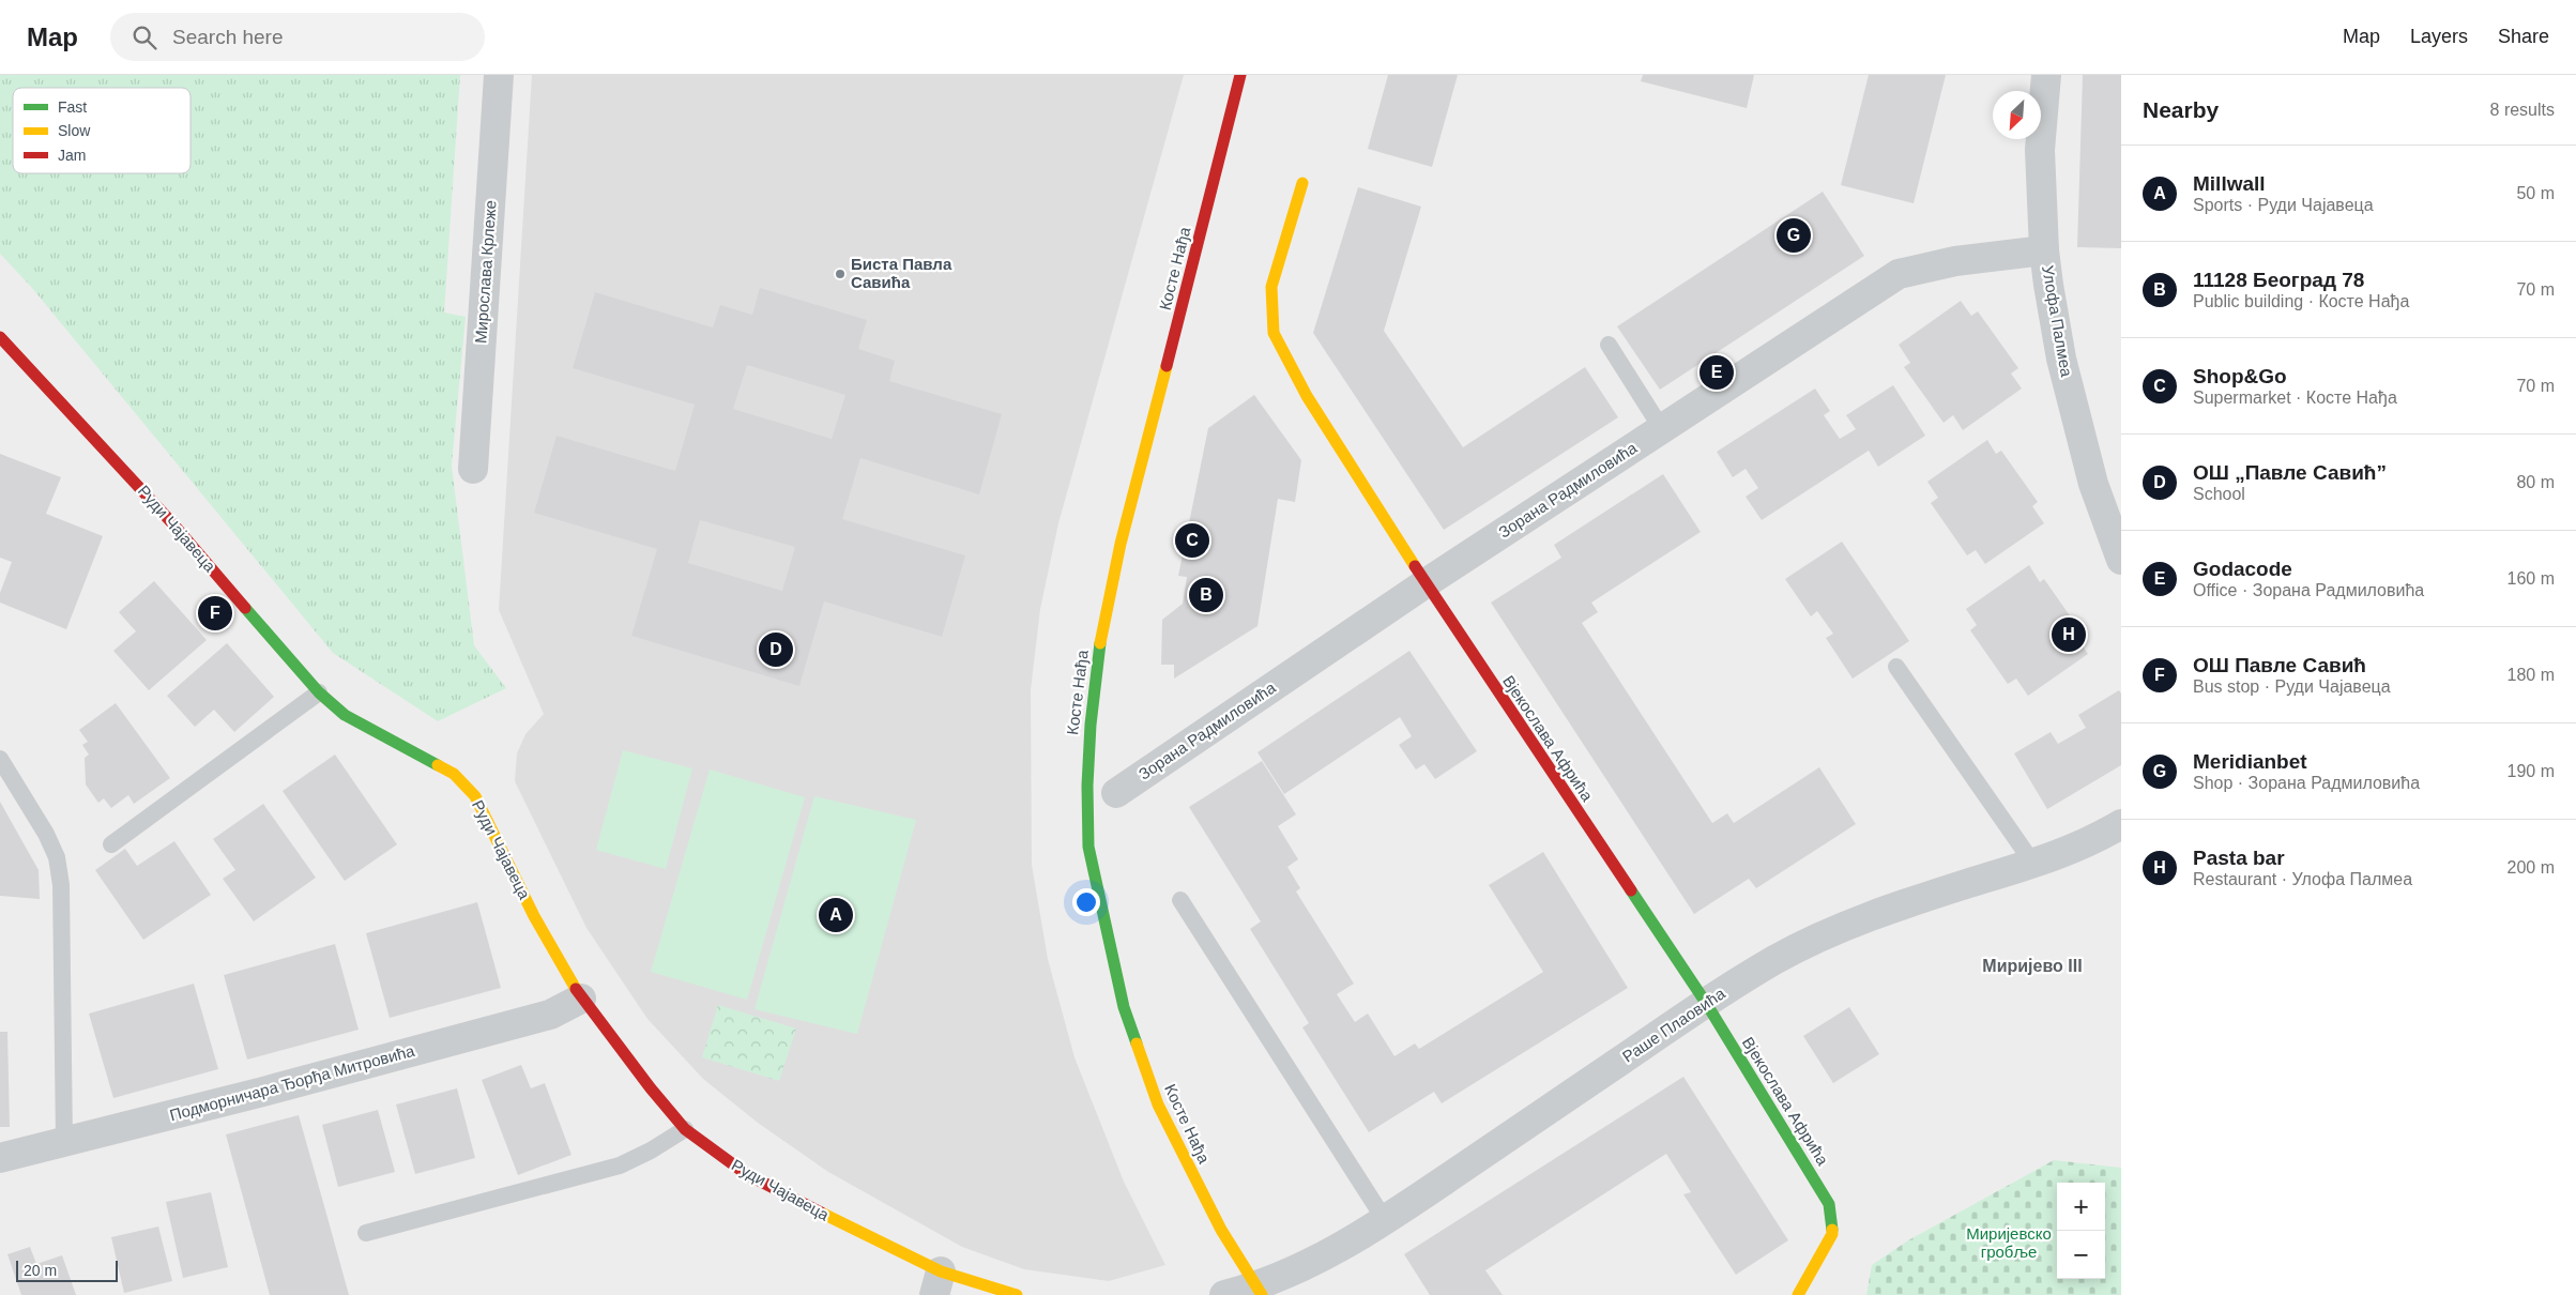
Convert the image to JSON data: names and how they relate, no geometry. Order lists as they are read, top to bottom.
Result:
{
  "streets": {
    "street": [
      "Косте Нађа",
      "Мирослава Крлеже",
      "Улофа Палмеа",
      "Зорана Радмиловића",
      "Руди Чајавеца",
      "Вјекослава Афрића",
      "Раше Плаовића",
      "Подморничара Ђорђа Митровића"
    ]
  },
  "crossings": [
    ["Косте Нађа", "Раше Плаовића"],
    ["Улофа Палмеа", "Зорана Радмиловића"],
    ["Зорана Радмиловића", "Вјекослава Афрића"],
    ["Руди Чајавеца", "Подморничара Ђорђа Митровића"],
    ["Вјекослава Афрића", "Раше Плаовића"]
  ],
  "districts": ["Миријево III"],
  "parks": ["Миријевско гробље"],
  "places": ["Биста Павла Савића"],
  "legend": ["Fast", "Slow", "Jam"],
  "scale_bar": "20 m",
  "north": "bottom left",
  "page": {
    "header": "Map",
    "search": "Search here",
    "nav": ["Map", "Layers", "Share"],
    "heading": ["Nearby", "8 results"],
    "list": [
      {
        "mark": "A",
        "name": "Millwall",
        "note": "Sports · Руди Чајавеца",
        "value": "50 m"
      },
      {
        "mark": "B",
        "name": "11128 Београд 78",
        "note": "Public building · Косте Нађа",
        "value": "70 m"
      },
      {
        "mark": "C",
        "name": "Shop&Go",
        "note": "Supermarket · Косте Нађа",
        "value": "70 m"
      },
      {
        "mark": "D",
        "name": "ОШ „Павле Савић”",
        "note": "School",
        "value": "80 m"
      },
      {
        "mark": "E",
        "name": "Godacode",
        "note": "Office · Зорана Радмиловића",
        "value": "160 m"
      },
      {
        "mark": "F",
        "name": "ОШ Павле Савић",
        "note": "Bus stop · Руди Чајавеца",
        "value": "180 m"
      },
      {
        "mark": "G",
        "name": "Meridianbet",
        "note": "Shop · Зорана Радмиловића",
        "value": "190 m"
      },
      {
        "mark": "H",
        "name": "Pasta bar",
        "note": "Restaurant · Улофа Палмеа",
        "value": "200 m"
      }
    ],
    "pins": [
      "G",
      "E",
      "C",
      "B",
      "F",
      "H",
      "D",
      "A"
    ],
    "map_buttons": ["+", "−"],
    "scale": "20 m"
  }
}
